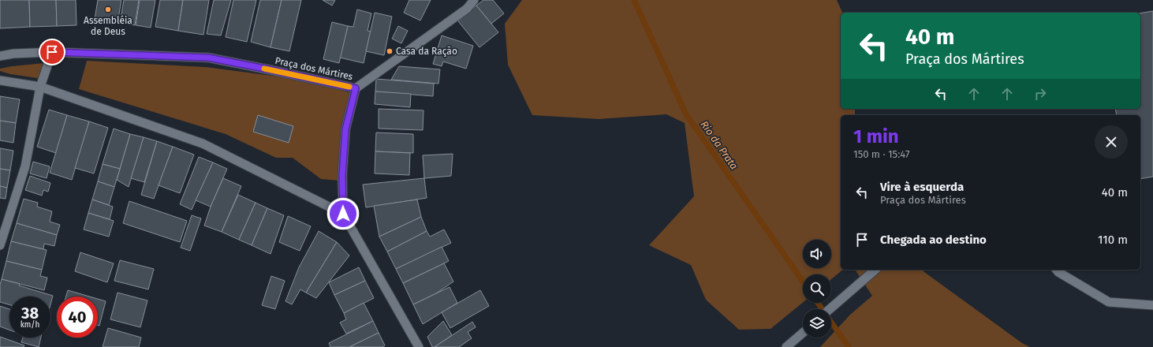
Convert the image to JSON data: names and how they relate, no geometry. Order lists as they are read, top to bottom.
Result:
{
  "streets": {
    "street": ["Praça dos Mártires"]
  },
  "water": ["Rio da Prata"],
  "places": ["Assembléia de Deus", "Casa da Ração"],
  "page": {
    "turn": ["40 m", "Praça dos Mártires"],
    "heading": ["1 min", "150 m · 15:47"],
    "list": [
      {
        "name": "Vire à esquerda",
        "note": "Praça dos Mártires",
        "value": "40 m"
      },
      {
        "name": "Chegada ao destino",
        "value": "110 m"
      }
    ],
    "speed": "38 km/h",
    "limit": "40"
  }
}
